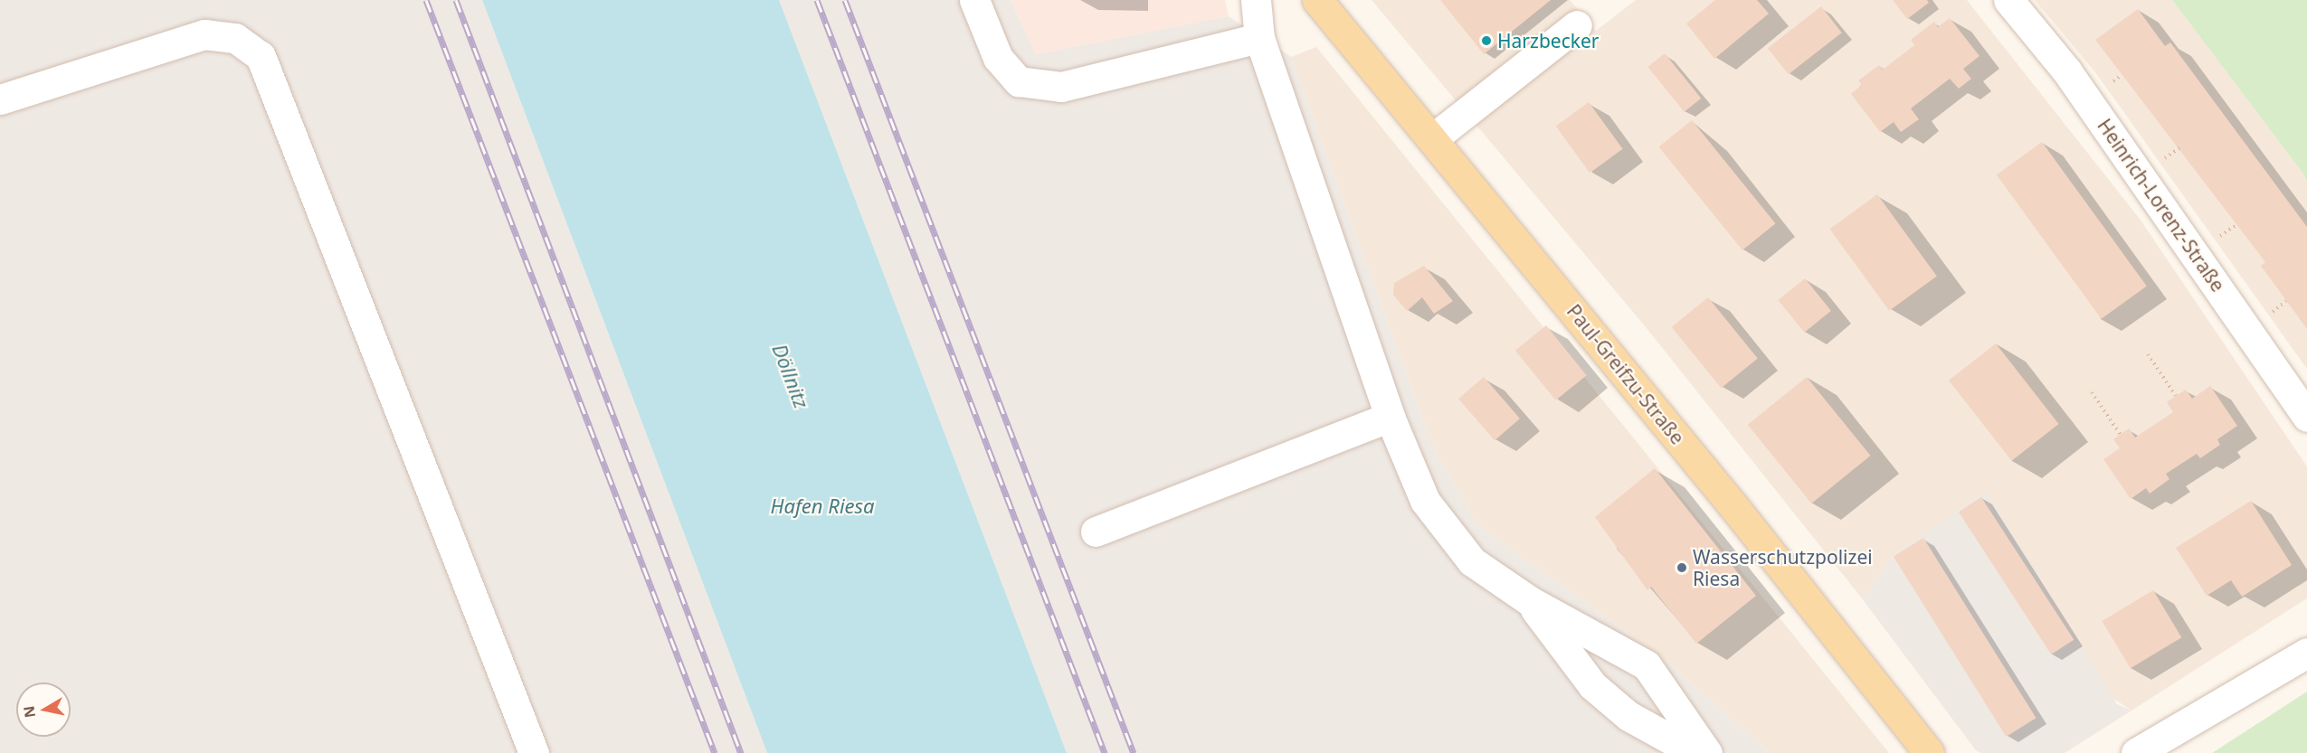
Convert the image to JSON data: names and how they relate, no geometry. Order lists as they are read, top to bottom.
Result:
{
  "streets": {
    "main road": ["Paul-Greifzu-Straße"],
    "street": ["Heinrich-Lorenz-Straße"]
  },
  "water": ["Döllnitz", "Hafen Riesa"],
  "places": ["Harzbecker", "Wasserschutzpolizei Riesa"],
  "north": "left"
}
